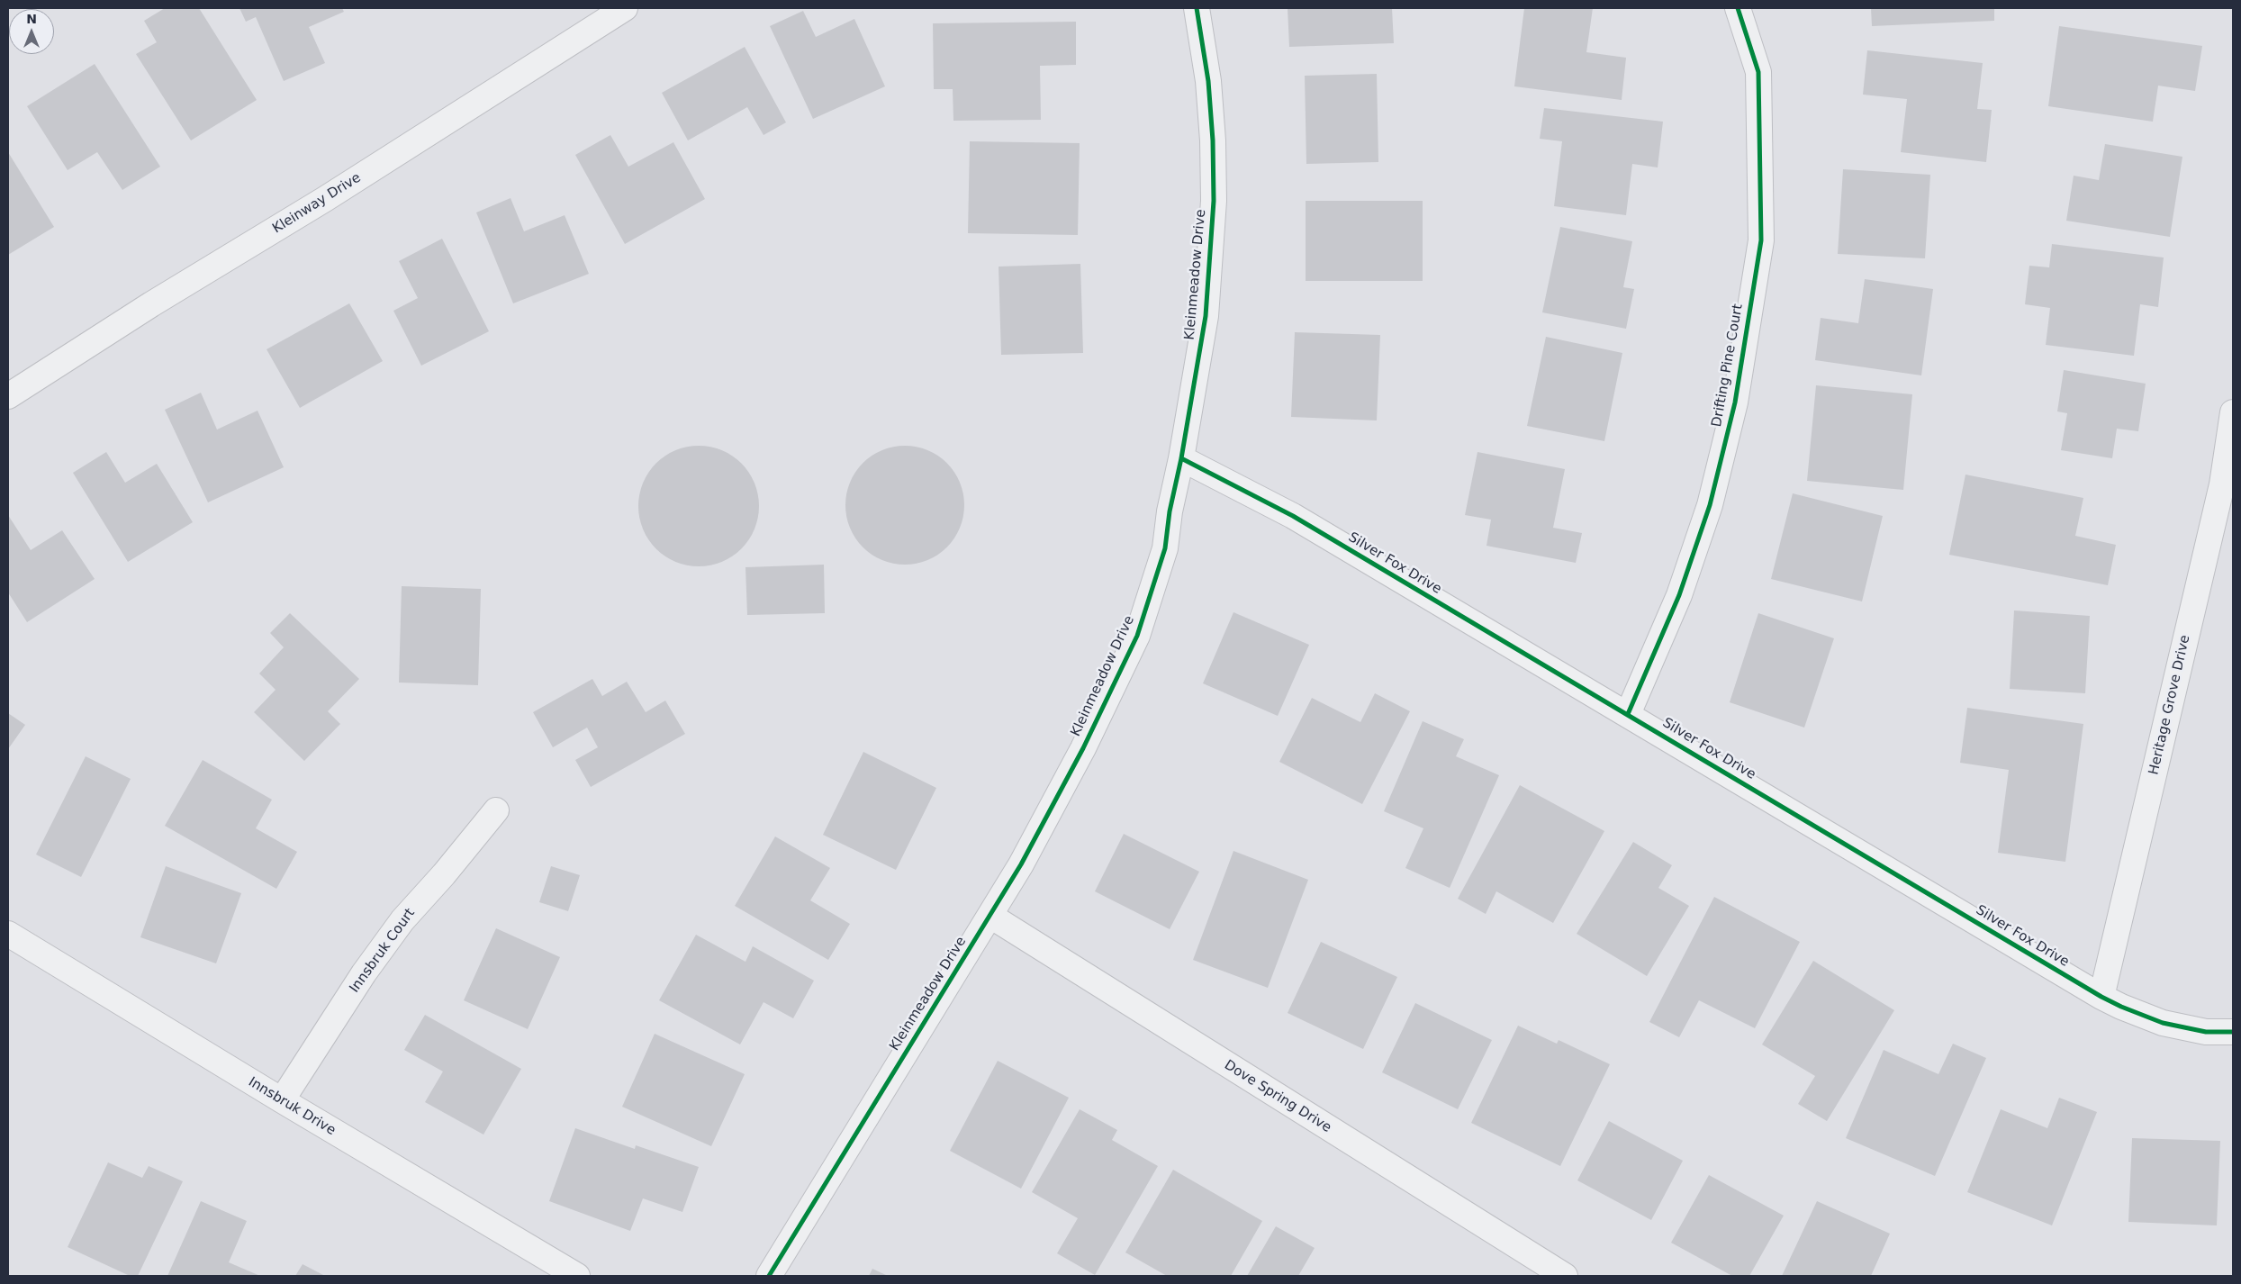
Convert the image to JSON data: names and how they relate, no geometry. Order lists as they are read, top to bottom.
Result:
{
  "streets": {
    "street": [
      "Kleinway Drive",
      "Kleinmeadow Drive",
      "Drifting Pine Court",
      "Silver Fox Drive",
      "Heritage Grove Drive",
      "Innsbruk Court",
      "Dove Spring Drive",
      "Innsbruk Drive"
    ]
  },
  "crossings": [
    ["Kleinmeadow Drive", "Silver Fox Drive"],
    ["Kleinmeadow Drive", "Dove Spring Drive"],
    ["Drifting Pine Court", "Silver Fox Drive"],
    ["Silver Fox Drive", "Heritage Grove Drive"],
    ["Innsbruk Court", "Innsbruk Drive"]
  ],
  "north": "top"
}
